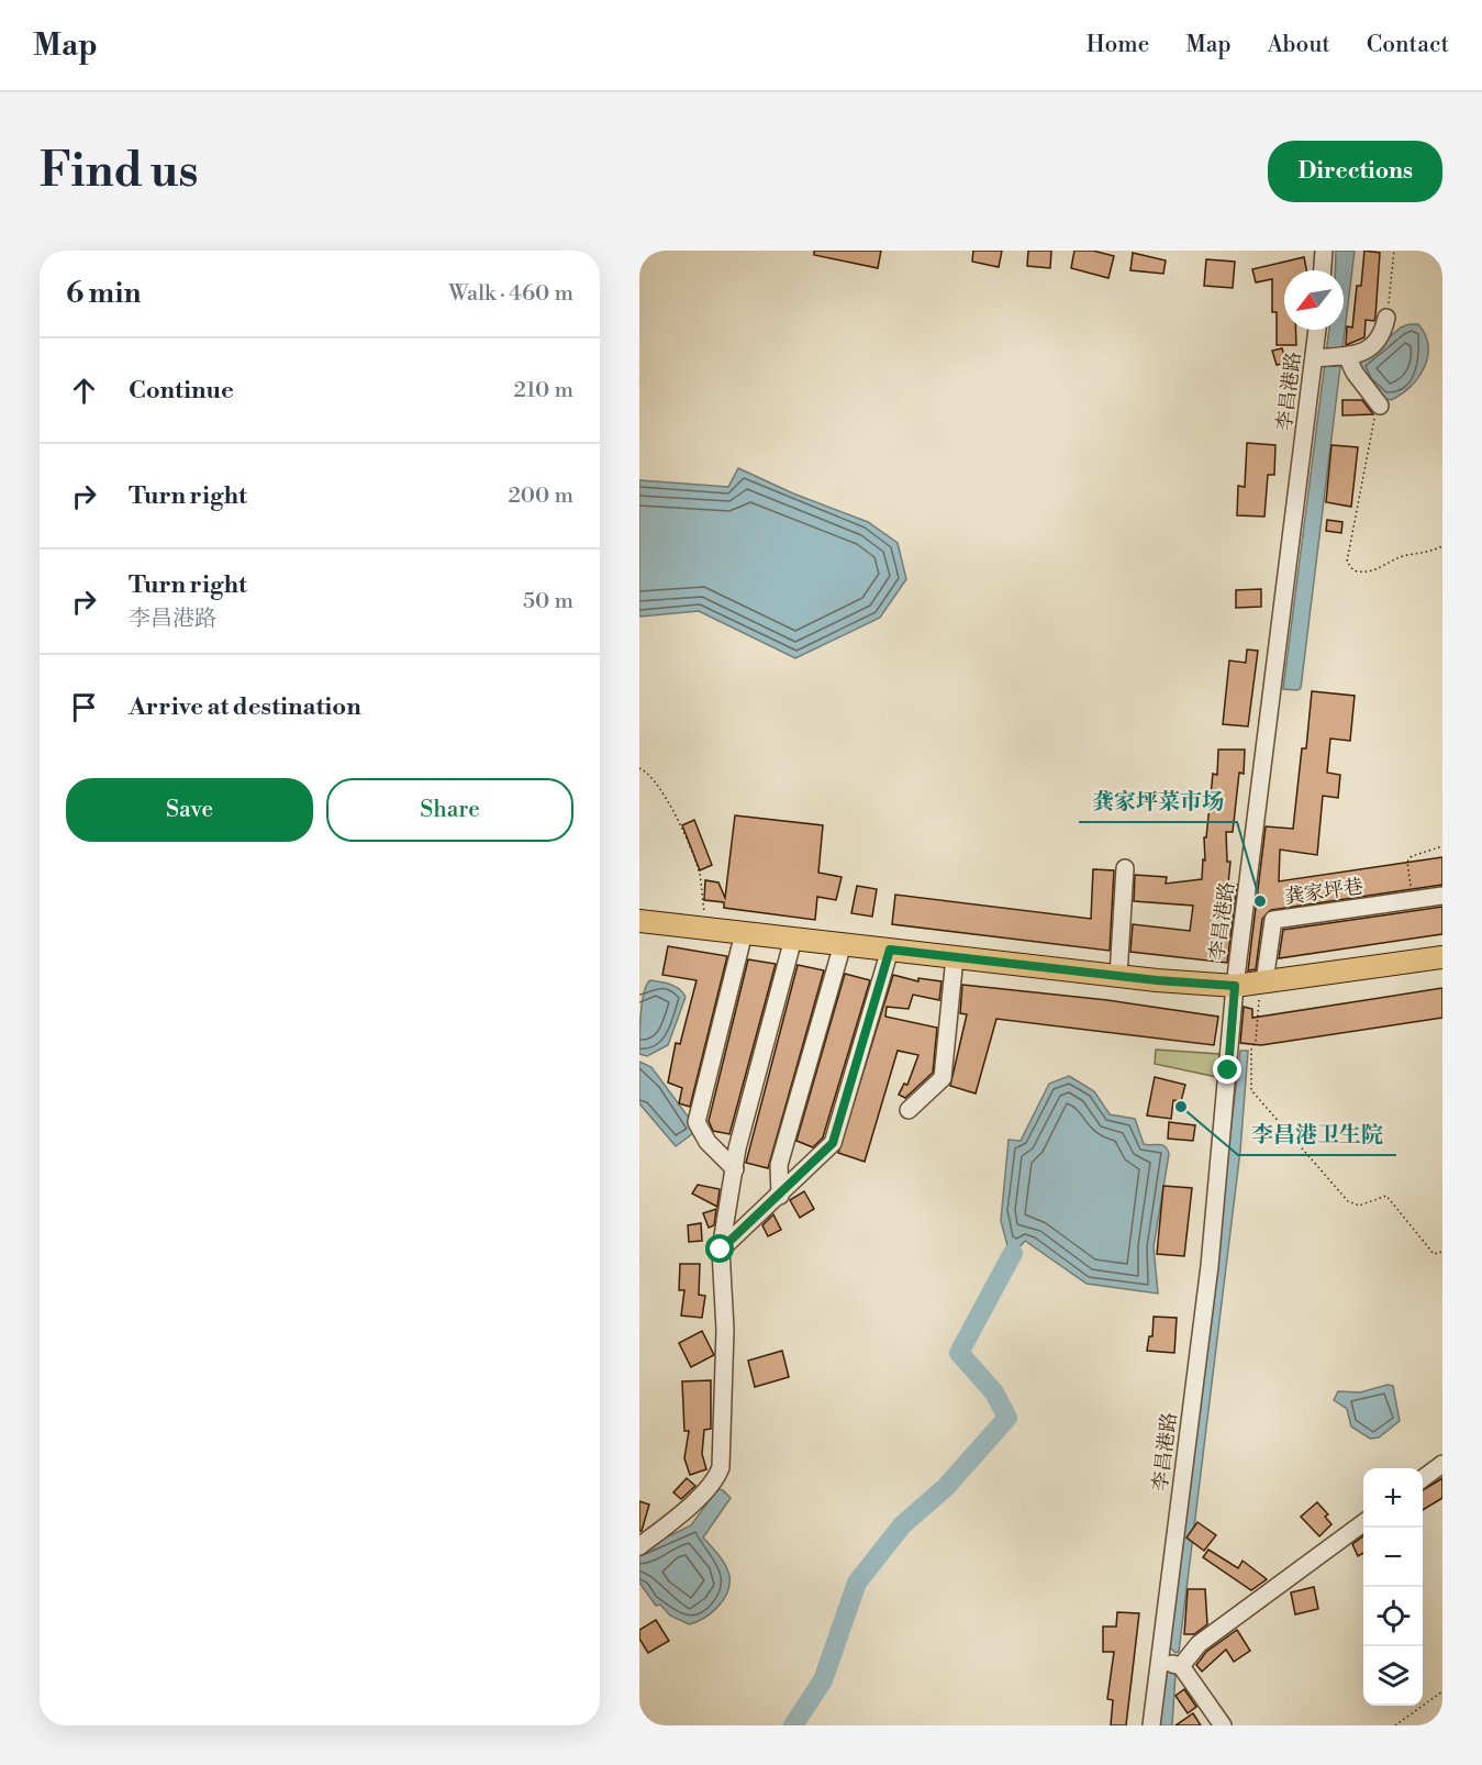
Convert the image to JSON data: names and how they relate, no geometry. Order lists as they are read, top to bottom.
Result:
{
  "streets": {
    "street": ["李昌港路", "龚家坪巷"]
  },
  "places": ["龚家坪菜市场", "李昌港卫生院"],
  "north": "bottom left",
  "page": {
    "header": "Map",
    "nav": [
      "Home",
      "Map",
      "About",
      "Contact"
    ],
    "buttons": [
      "Directions",
      ["Save", "Share"]
    ],
    "title": "Find us",
    "heading": ["6 min", "Walk · 460 m"],
    "list": [
      ["Continue", "210 m"],
      ["Turn right", "200 m"],
      ["Turn right", "李昌港路", "50 m"],
      "Arrive at destination"
    ],
    "map_buttons": ["+", "−"]
  }
}
